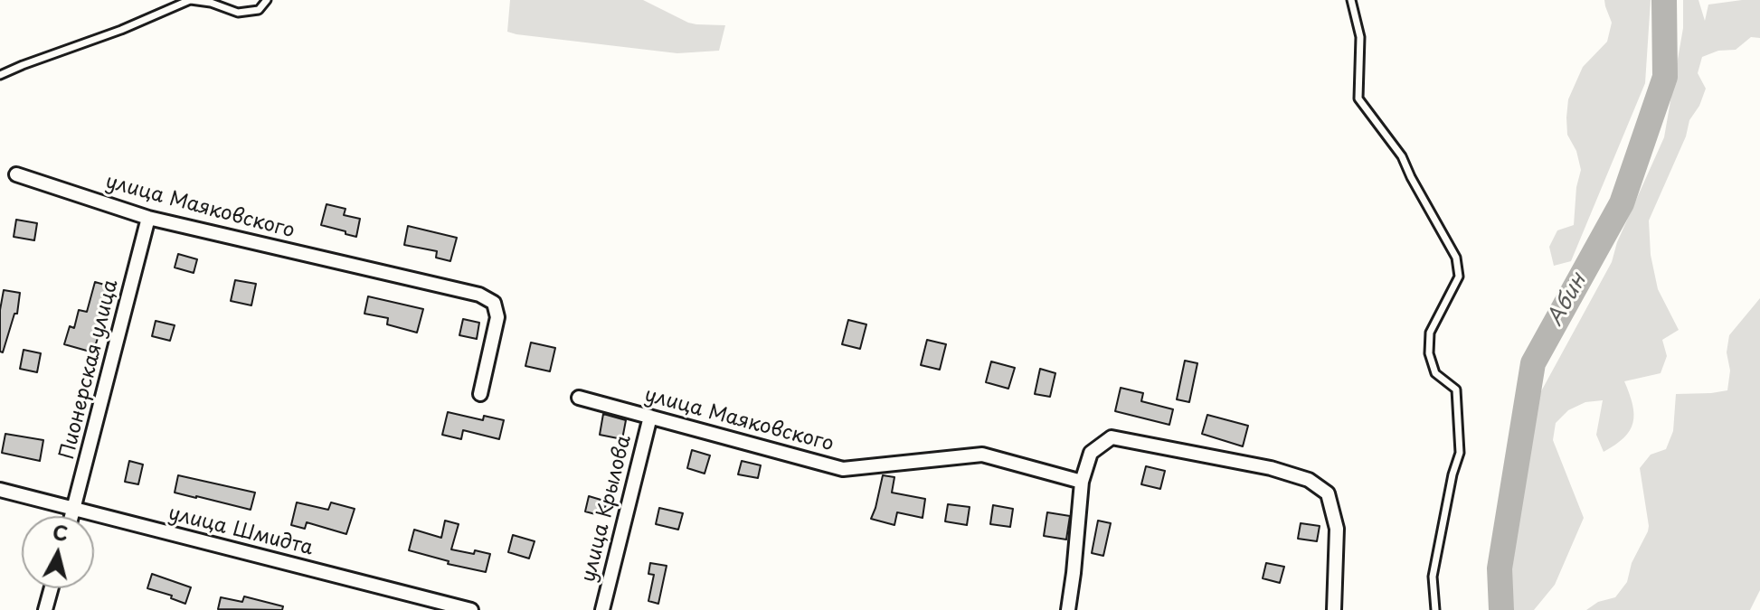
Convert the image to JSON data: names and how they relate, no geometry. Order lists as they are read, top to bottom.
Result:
{
  "streets": {
    "street": [
      "улица Маяковского",
      "Пионерская улица",
      "улица Крылова",
      "улица Шмидта"
    ]
  },
  "crossings": [
    ["улица Маяковского", "Пионерская улица"],
    ["улица Маяковского", "улица Крылова"],
    ["Пионерская улица", "улица Шмидта"]
  ],
  "water": ["Абин"],
  "north": "top"
}
